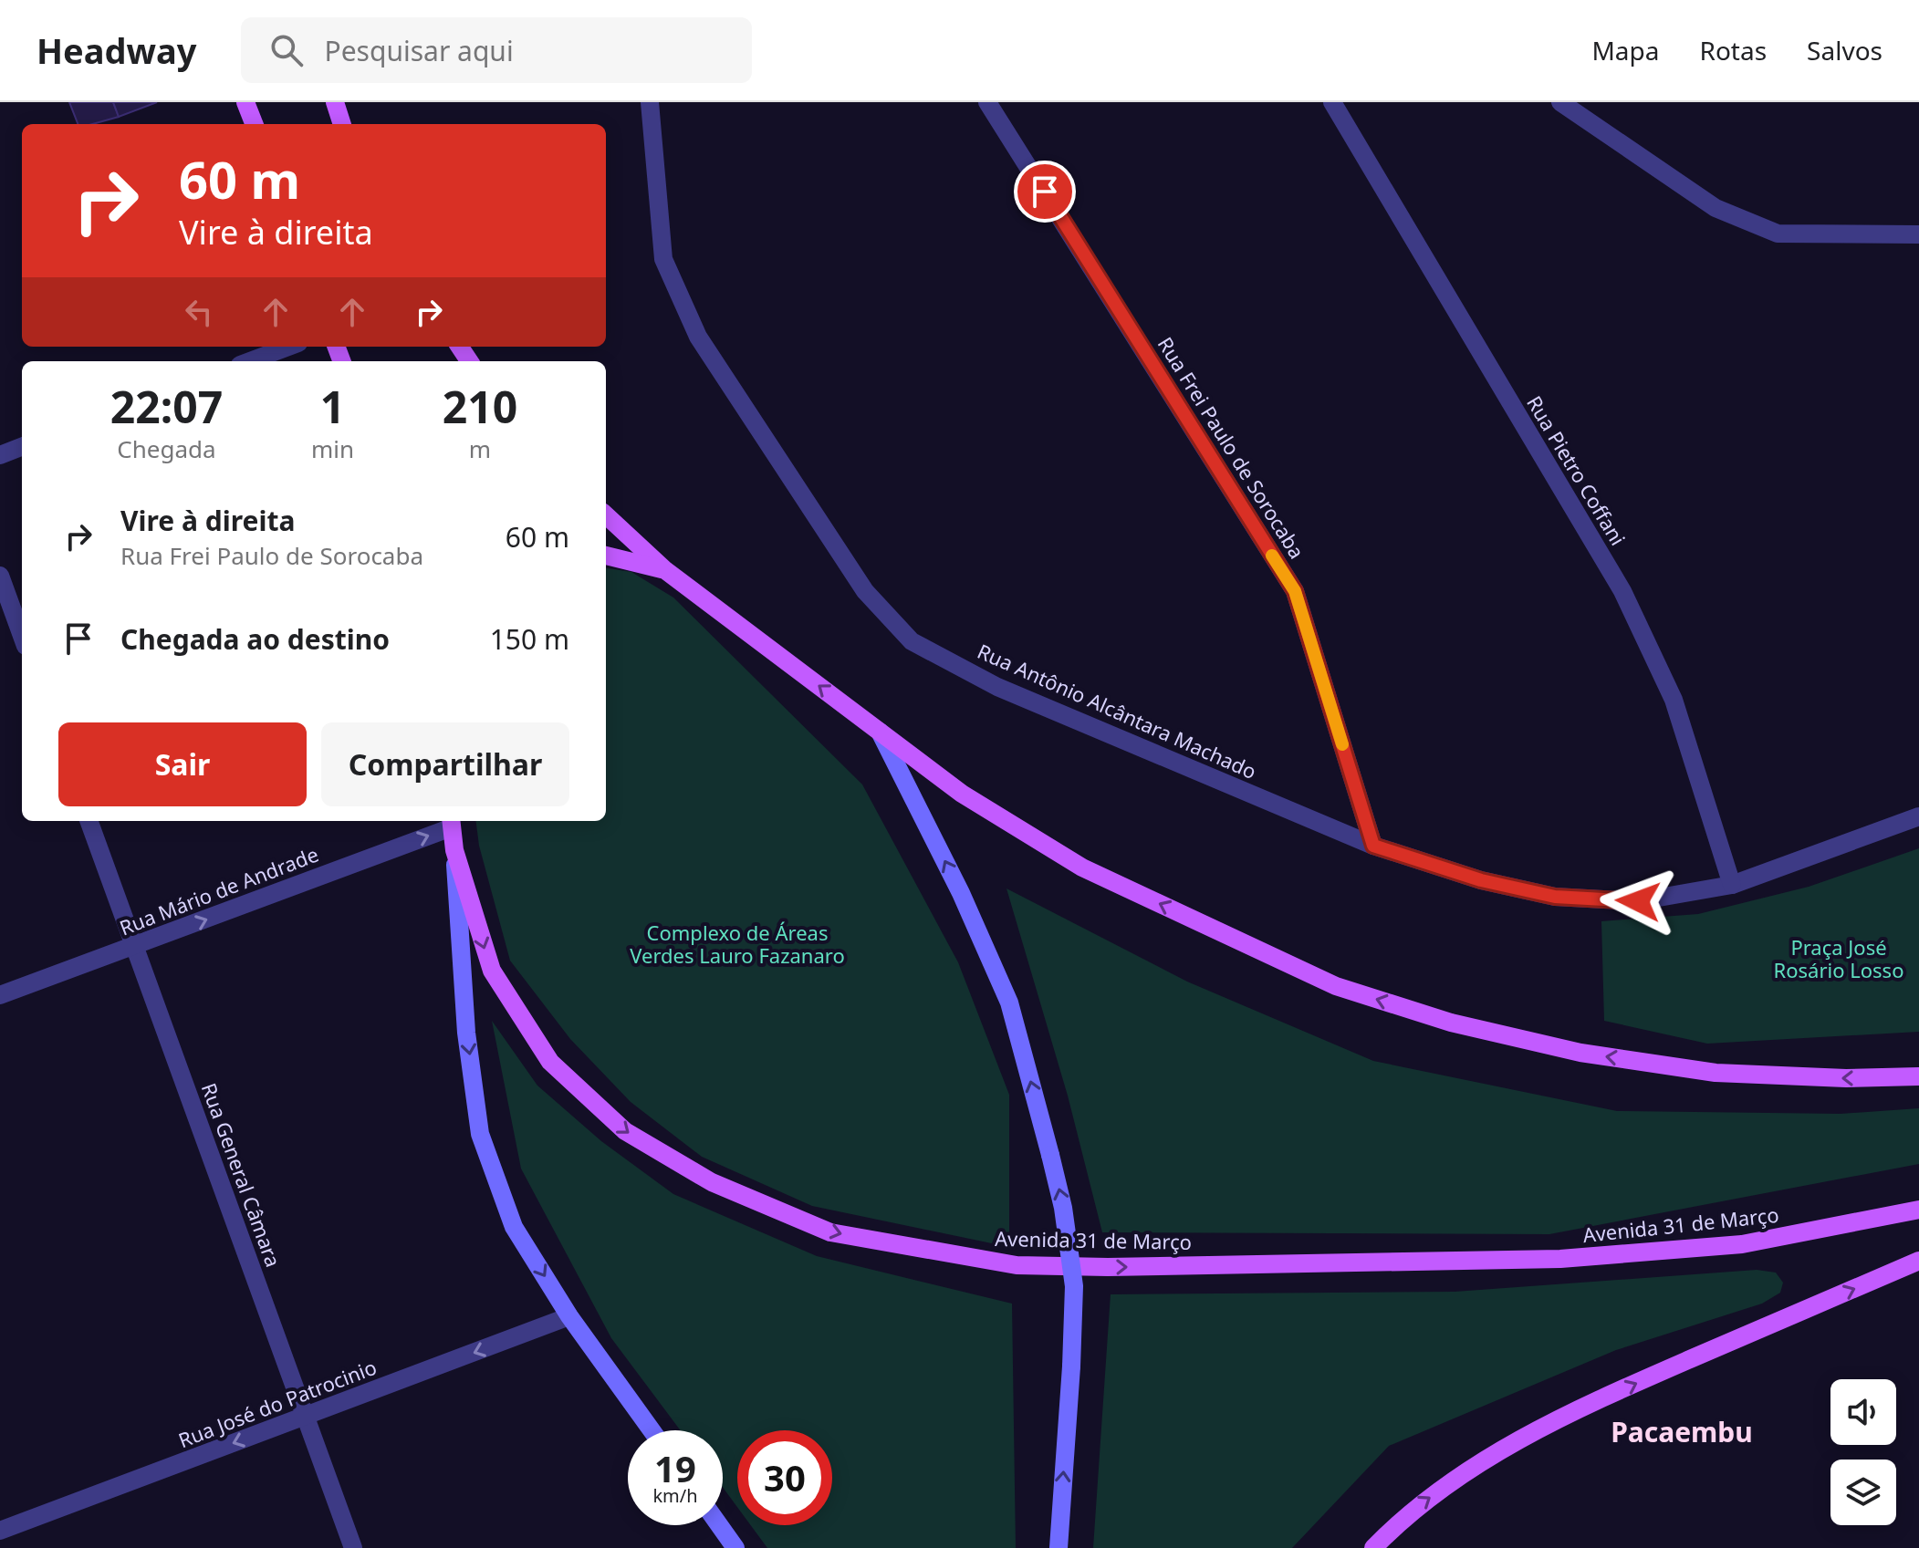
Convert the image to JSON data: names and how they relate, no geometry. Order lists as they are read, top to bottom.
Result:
{
  "streets": {
    "main road": ["Avenida 31 de Março"],
    "street": [
      "Rua Frei Paulo de Sorocaba",
      "Rua Pietro Coffani",
      "Rua Antônio Alcântara Machado",
      "Rua Mário de Andrade",
      "Rua General Câmara",
      "Rua José do Patrocinio"
    ]
  },
  "crossings": [
    ["Rua Frei Paulo de Sorocaba", "Rua Antônio Alcântara Machado"],
    ["Rua Pietro Coffani", "Rua Antônio Alcântara Machado"],
    ["Rua Mário de Andrade", "Rua General Câmara"],
    ["Rua Mário de Andrade", "Avenida 31 de Março"],
    ["Rua General Câmara", "Rua José do Patrocinio"]
  ],
  "one_way": ["Rua Mário de Andrade", "Avenida 31 de Março", "Rua José do Patrocinio"],
  "districts": ["Pacaembu"],
  "parks": ["Complexo de Áreas Verdes Lauro Fazanaro", "Praça José Rosário Losso"],
  "page": {
    "header": "Headway",
    "search": "Pesquisar aqui",
    "nav": ["Mapa", "Rotas", "Salvos"],
    "turn": ["60 m", "Vire à direita"],
    "eta": [
      "22:07",
      "Chegada",
      "1",
      "min",
      "210",
      "m"
    ],
    "list": [
      {
        "name": "Vire à direita",
        "note": "Rua Frei Paulo de Sorocaba",
        "value": "60 m"
      },
      {
        "name": "Chegada ao destino",
        "value": "150 m"
      }
    ],
    "buttons": ["Sair", "Compartilhar"],
    "speed": "19 km/h",
    "limit": "30"
  }
}
